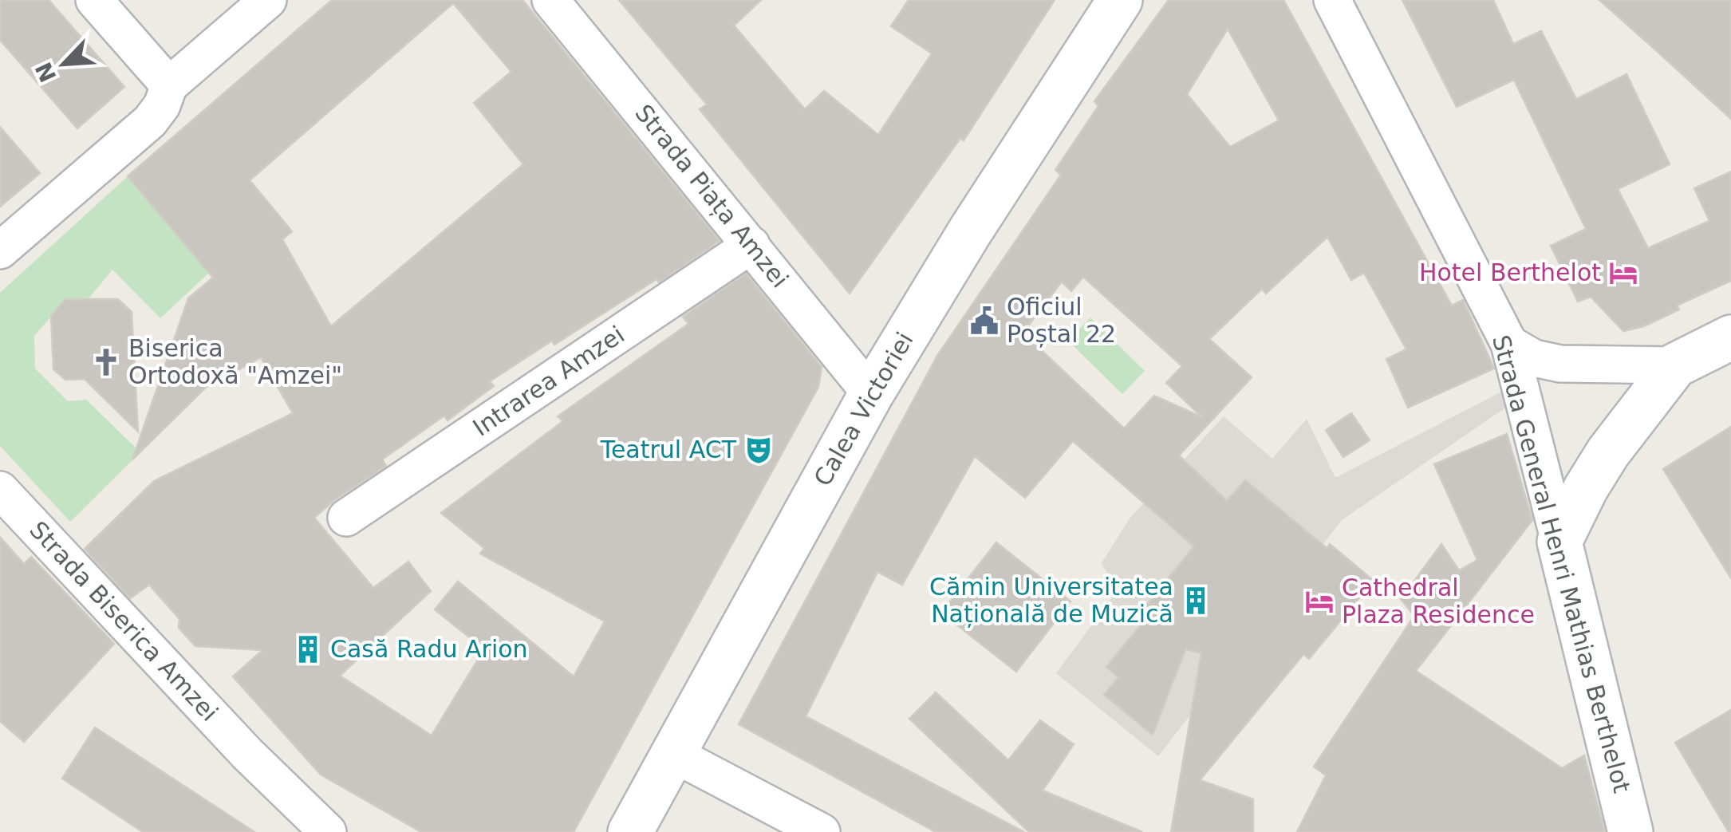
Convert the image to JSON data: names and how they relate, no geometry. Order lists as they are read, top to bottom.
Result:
{
  "streets": {
    "main road": ["Calea Victoriei", "Strada General Henri Mathias Berthelot"],
    "street": ["Strada Piața Amzei", "Intrarea Amzei", "Strada Biserica Amzei"]
  },
  "crossings": [
    ["Strada Piața Amzei", "Intrarea Amzei"],
    ["Strada Piața Amzei", "Calea Victoriei"]
  ],
  "places": {
    "hotel": ["Hotel Berthelot", "Cathedral Plaza Residence"],
    "public building": ["Oficiul Poștal 22"],
    "church": ["Biserica Ortodoxă \"Amzei\""],
    "theatre": ["Teatrul ACT"],
    "building": ["Cămin Universitatea Națională de Muzică", "Casă Radu Arion"]
  },
  "north": "bottom left"
}
